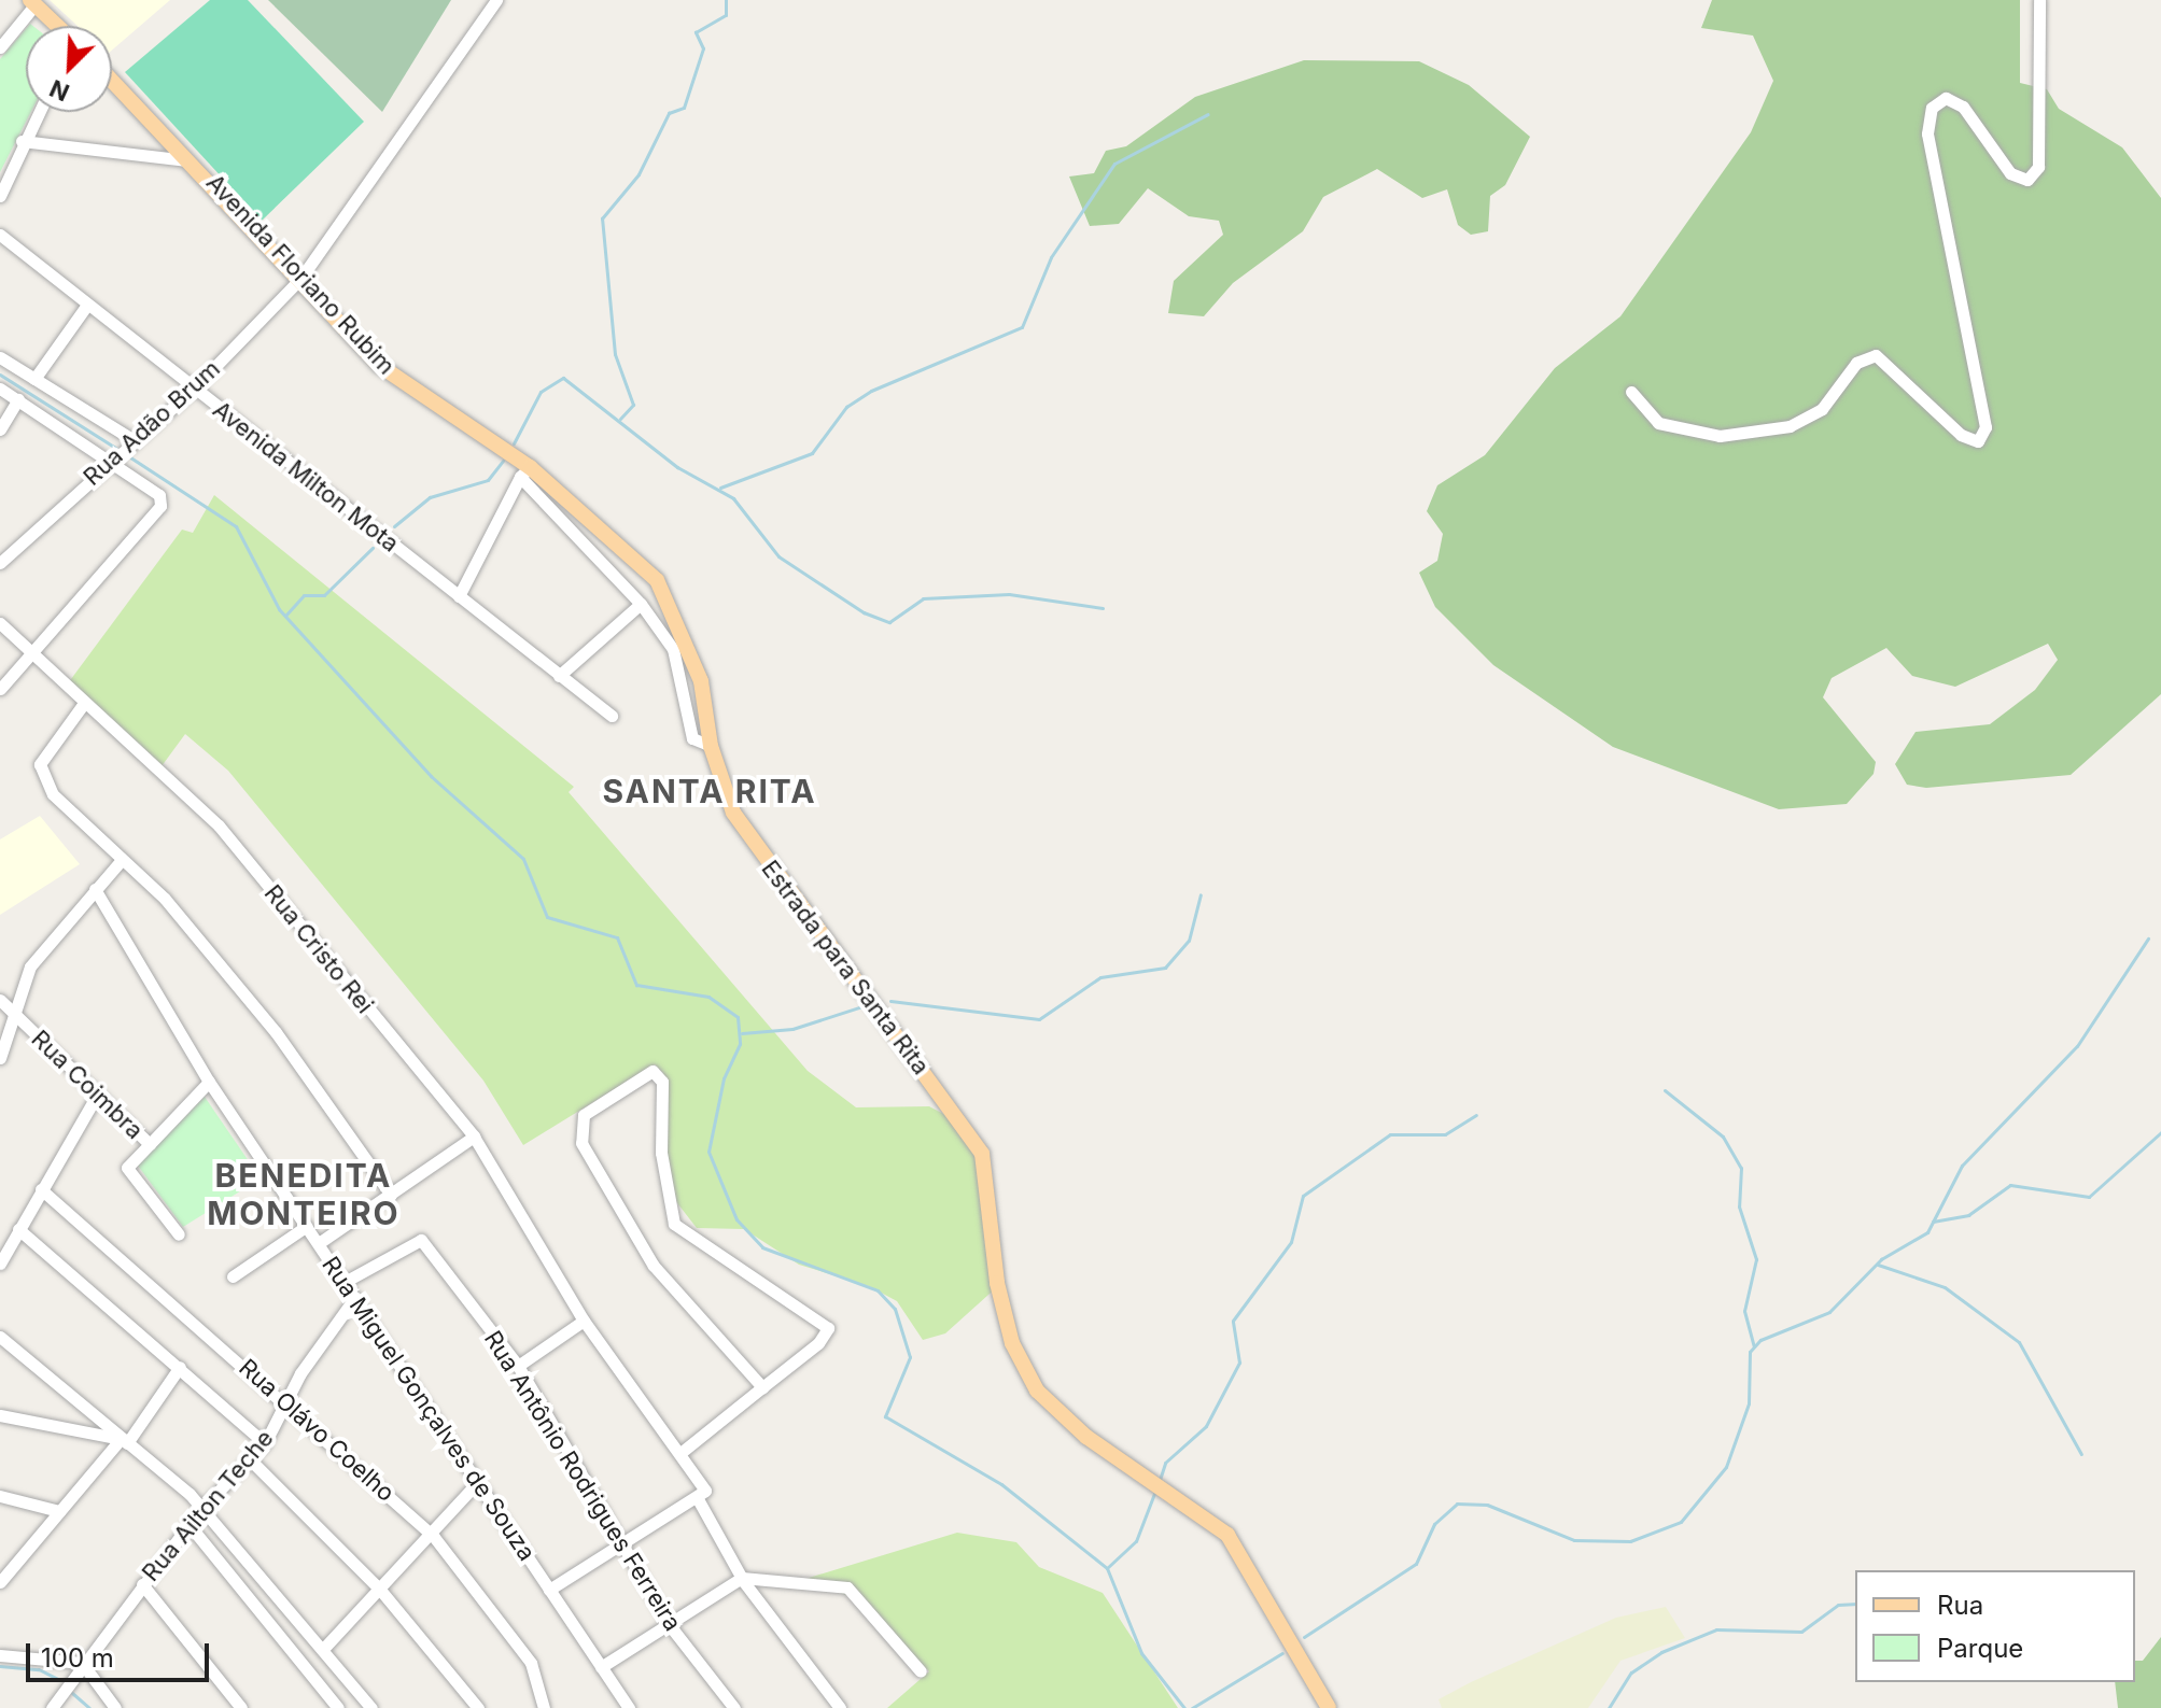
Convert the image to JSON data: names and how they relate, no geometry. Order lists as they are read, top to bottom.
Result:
{
  "streets": {
    "main road": ["Avenida Floriano Rubim", "Estrada para Santa Rita"],
    "street": [
      "Rua Adão Brum",
      "Avenida Milton Mota",
      "Rua Cristo Rei",
      "Rua Coimbra",
      "Rua Miguel Gonçalves de Souza",
      "Rua Olávo Coelho",
      "Rua Antônio Rodrigues Ferreira",
      "Rua Ailton Teche"
    ]
  },
  "crossings": [
    ["Avenida Floriano Rubim", "Rua Adão Brum"],
    ["Avenida Floriano Rubim", "Estrada para Santa Rita"],
    ["Rua Adão Brum", "Avenida Milton Mota"],
    ["Rua Coimbra", "Rua Miguel Gonçalves de Souza"],
    ["Rua Miguel Gonçalves de Souza", "Rua Antônio Rodrigues Ferreira"],
    ["Rua Miguel Gonçalves de Souza", "Rua Ailton Teche"],
    ["Rua Olávo Coelho", "Rua Ailton Teche"]
  ],
  "districts": ["SANTA RITA", "BENEDITA MONTEIRO"],
  "legend": ["Rua", "Parque"],
  "scale_bar": "100 m",
  "north": "bottom left"
}
